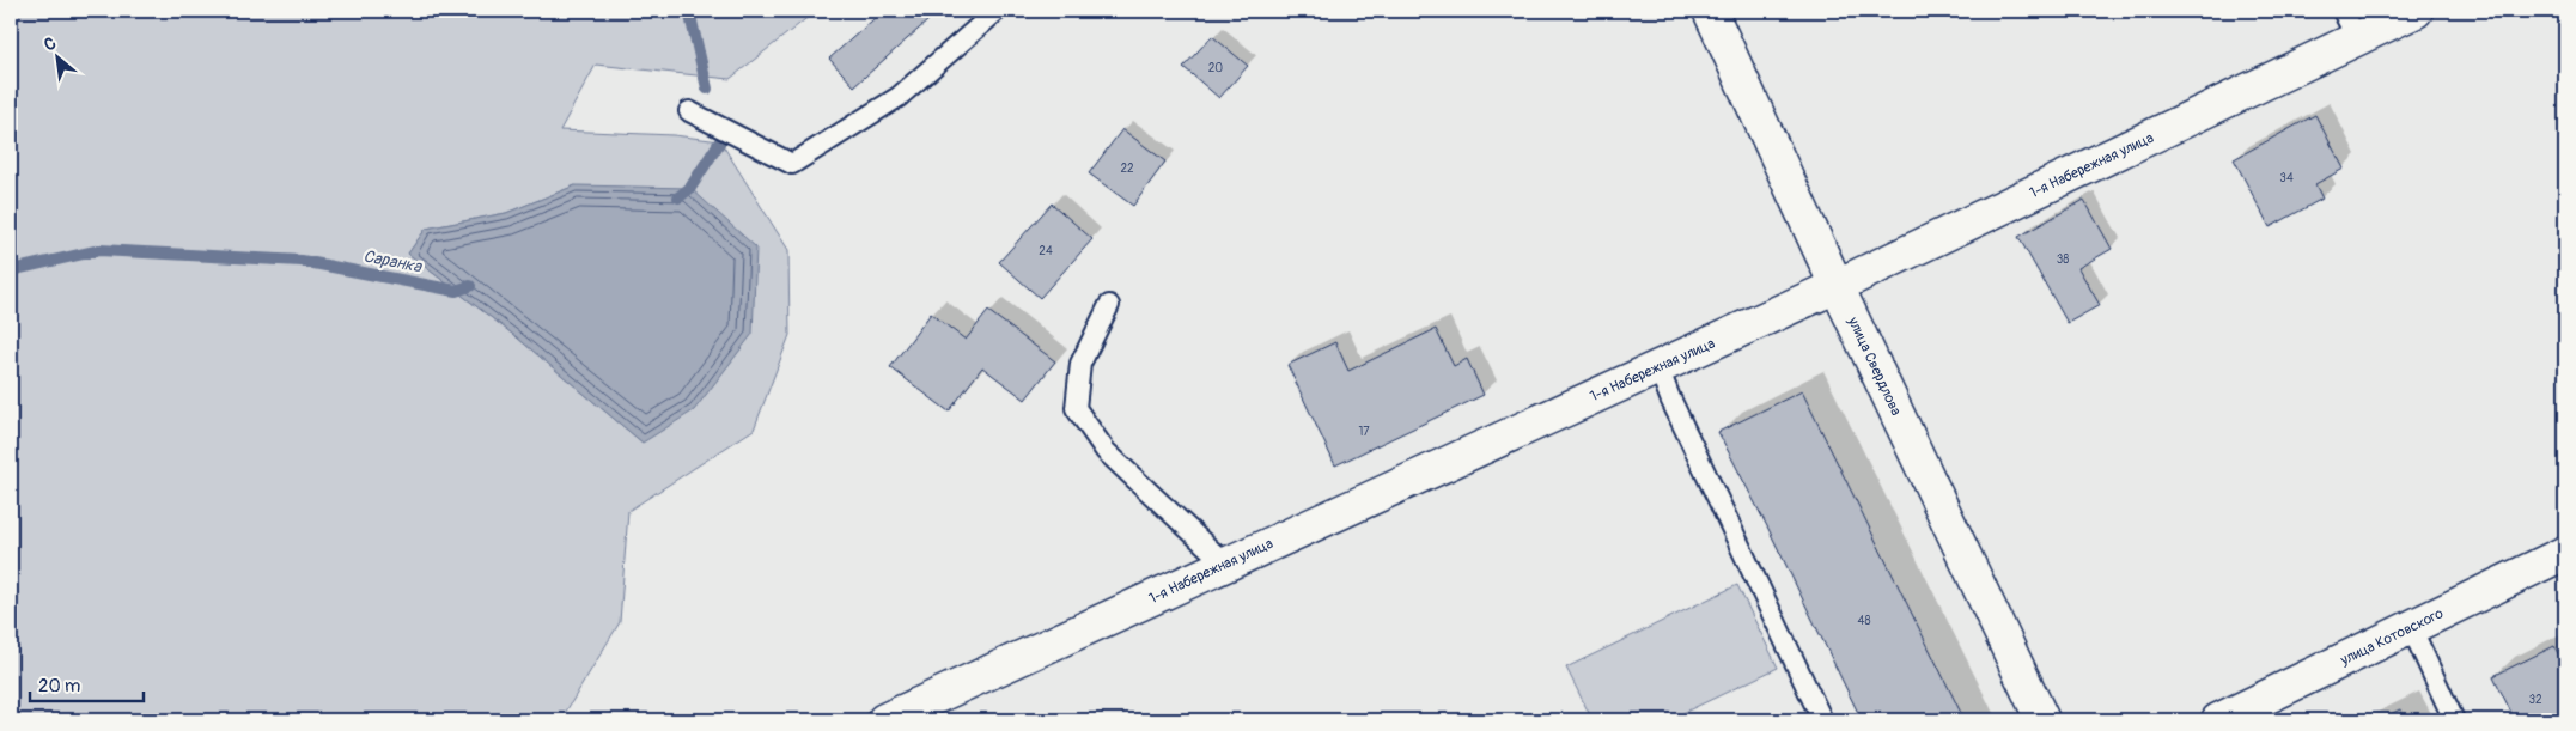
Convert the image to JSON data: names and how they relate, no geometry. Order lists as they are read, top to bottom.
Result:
{
  "streets": {
    "street": ["1-я Набережная улица", "улица Свердлова", "улица Котовского"]
  },
  "crossings": [
    ["1-я Набережная улица", "улица Свердлова"]
  ],
  "water": ["Саранка"],
  "house_numbers": [
    "20",
    "22",
    "34",
    "24",
    "38",
    "17",
    "48",
    "32"
  ],
  "scale_bar": "20 m",
  "north": "top left"
}
